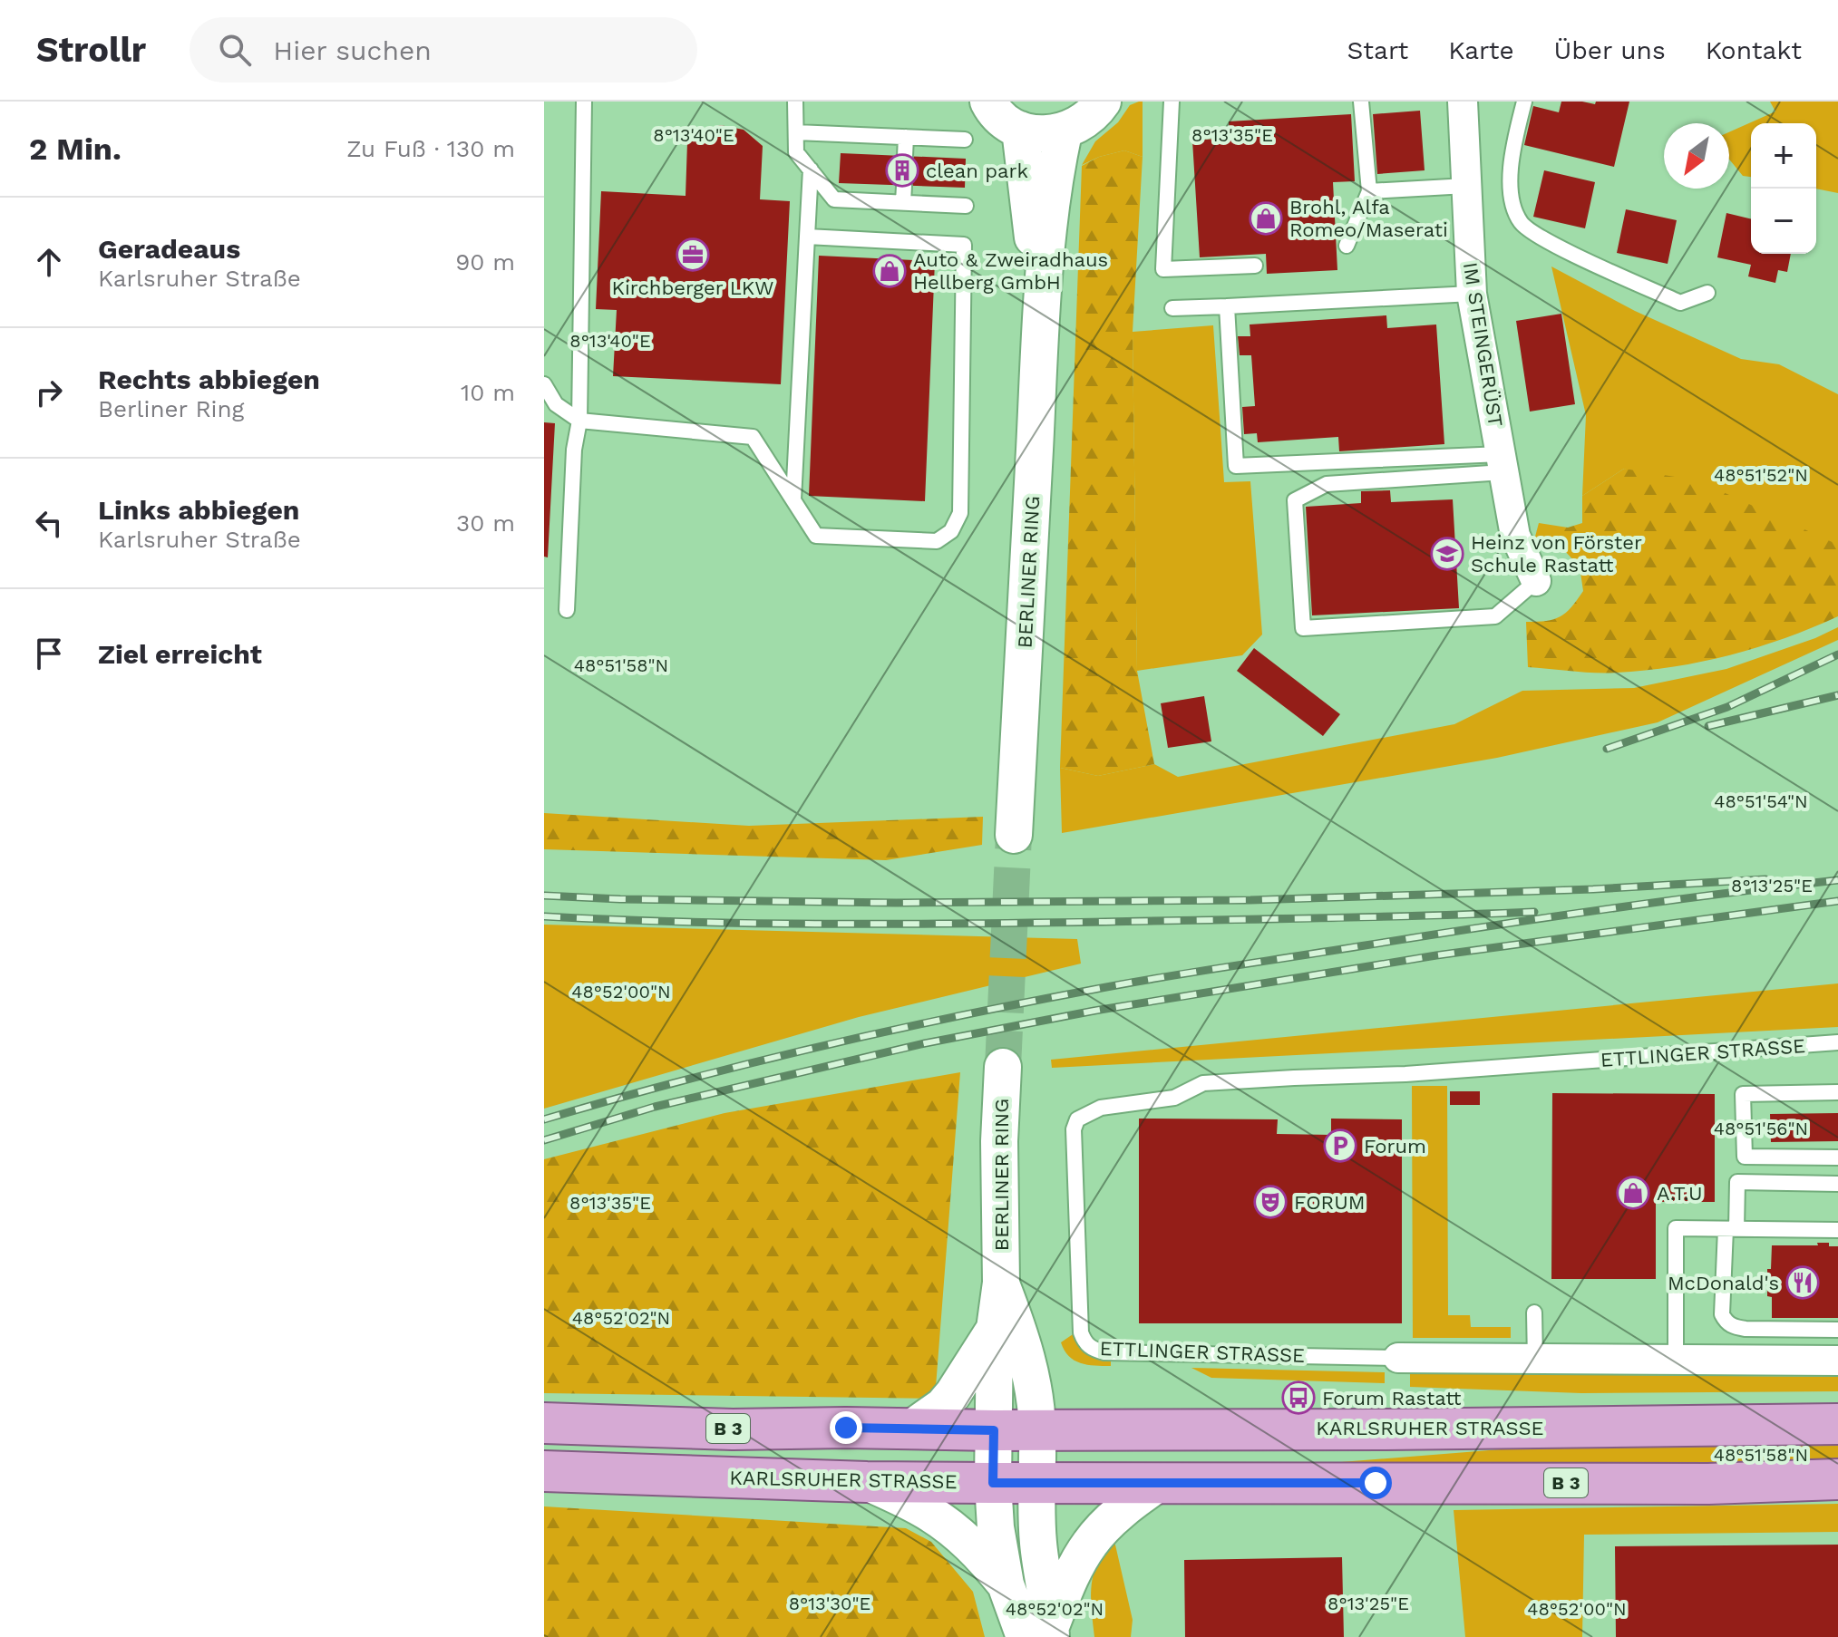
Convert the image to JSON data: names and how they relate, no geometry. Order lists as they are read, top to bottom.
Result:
{
  "streets": {
    "main road": ["KARLSRUHER STRASSE", "B 3"],
    "street": ["IM STEINGERÜST", "BERLINER RING", "ETTLINGER STRASSE"]
  },
  "crossings": [
    ["BERLINER RING", "KARLSRUHER STRASSE"]
  ],
  "places": {
    "building": ["clean park"],
    "shop": ["Brohl, Alfa Romeo/Maserati", "Auto & Zweiradhaus Hellberg GmbH", "A.T.U"],
    "office": ["Kirchberger LKW"],
    "school or university": ["Heinz von Förster Schule Rastatt"],
    "parking": ["Forum"],
    "theatre": ["FORUM"],
    "restaurant": ["McDonald's"],
    "bus stop": ["Forum Rastatt"]
  },
  "north": "bottom left",
  "page": {
    "header": "Strollr",
    "search": "Hier suchen",
    "nav": [
      "Start",
      "Karte",
      "Über uns",
      "Kontakt"
    ],
    "heading": ["2 Min.", "Zu Fuß · 130 m"],
    "map_buttons": ["+", "−"],
    "list": [
      ["Geradeaus", "Karlsruher Straße", "90 m"],
      ["Rechts abbiegen", "Berliner Ring", "10 m"],
      ["Links abbiegen", "Karlsruher Straße", "30 m"],
      "Ziel erreicht"
    ]
  },
  "coordinates": [
    "8°13'40\"E",
    "8°13'35\"E",
    "48°51'52\"N",
    "48°51'58\"N",
    "48°51'54\"N",
    "8°13'25\"E",
    "48°52'00\"N",
    "48°51'56\"N",
    "48°52'02\"N",
    "8°13'30\"E"
  ]
}
